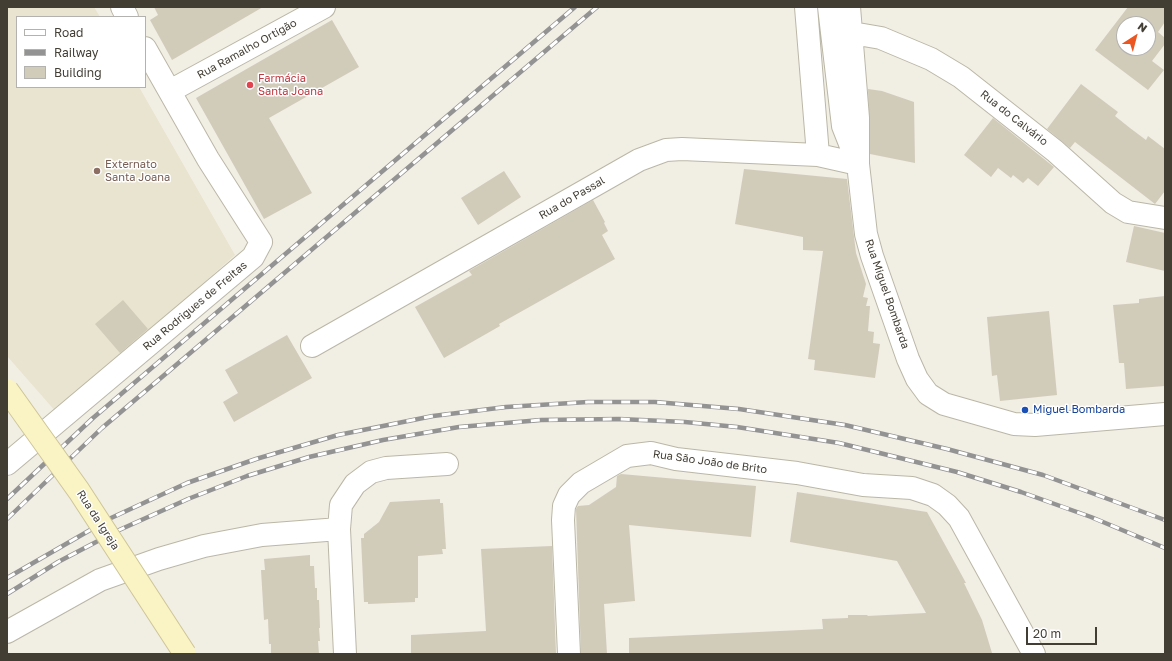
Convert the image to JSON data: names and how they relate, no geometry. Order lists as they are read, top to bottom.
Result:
{
  "streets": {
    "main road": ["Rua da Igreja"],
    "street": [
      "Rua Ramalho Ortigão",
      "Rua do Calvário",
      "Rua do Passal",
      "Rua Miguel Bombarda",
      "Rua Rodrigues de Freitas",
      "Rua São João de Brito"
    ]
  },
  "crossings": [
    ["Rua Ramalho Ortigão", "Rua Rodrigues de Freitas"],
    ["Rua do Calvário", "Rua Miguel Bombarda"],
    ["Rua do Passal", "Rua Miguel Bombarda"]
  ],
  "places": ["Farmácia Santa Joana", "Externato Santa Joana", "Miguel Bombarda"],
  "legend": ["Road", "Railway", "Building"],
  "scale_bar": "20 m",
  "north": "top right"
}
